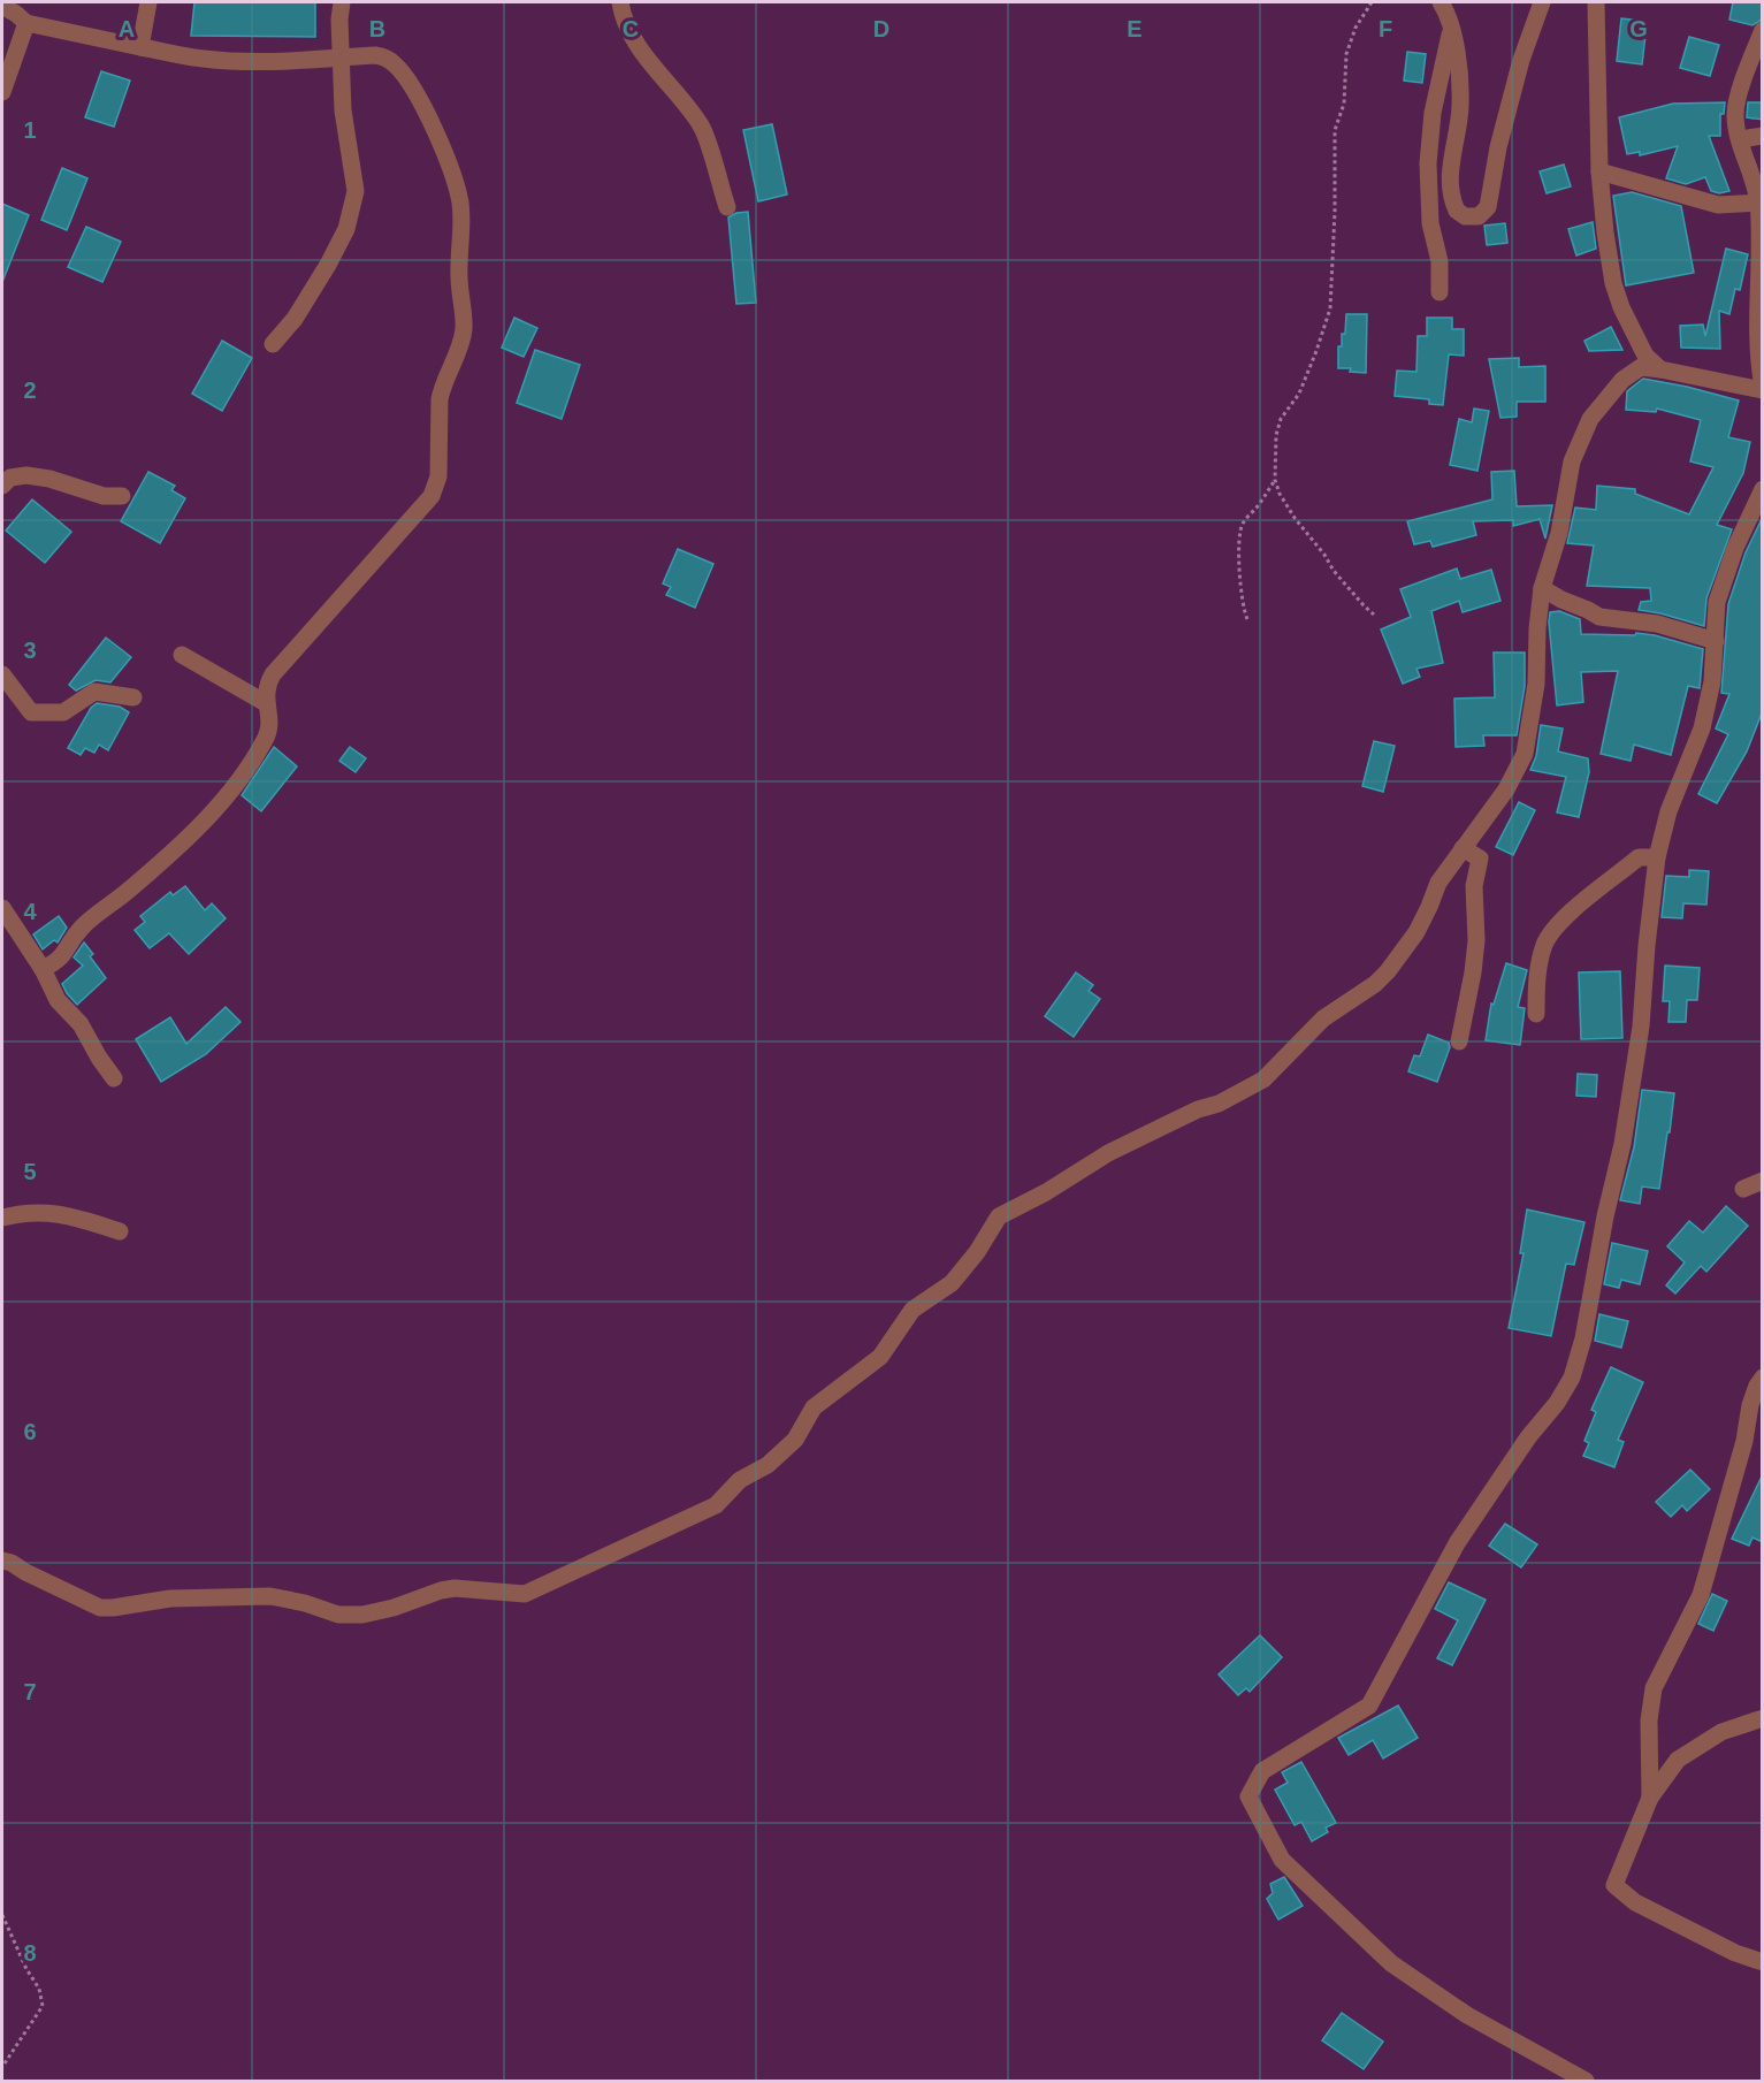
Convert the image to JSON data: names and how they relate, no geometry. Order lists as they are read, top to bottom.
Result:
{
  "grid": {
    "columns": [
      "A",
      "B",
      "C",
      "D",
      "E",
      "F",
      "G"
    ],
    "rows": [
      "1",
      "2",
      "3",
      "4",
      "5",
      "6",
      "7",
      "8"
    ]
  }
}
